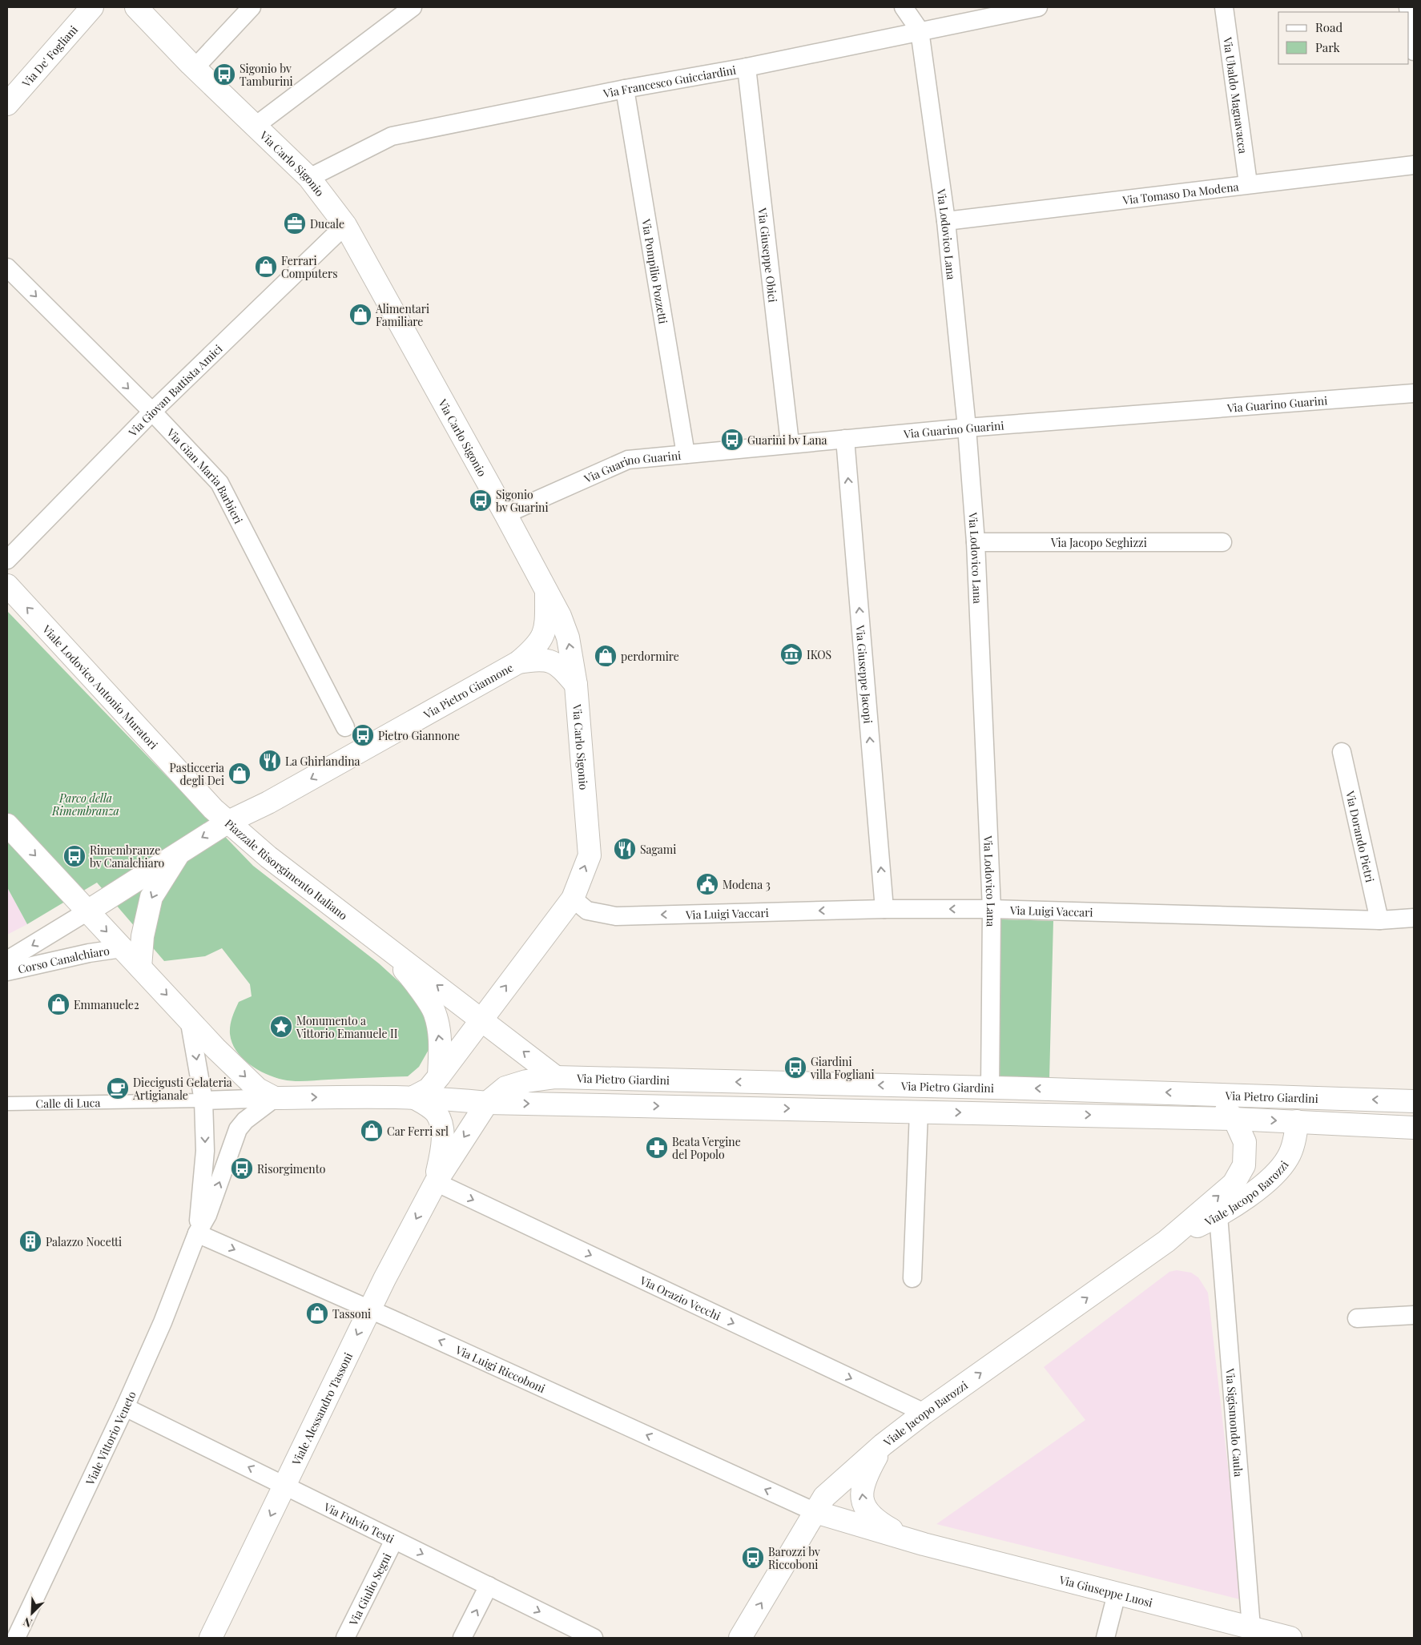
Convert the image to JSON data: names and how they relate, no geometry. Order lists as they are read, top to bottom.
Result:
{
  "streets": {
    "street": [
      "Via De' Fogliani",
      "Via Francesco Guicciardini",
      "Via Ubaldo Magnavacca",
      "Via Carlo Sigonio",
      "Via Tomaso Da Modena",
      "Via Lodovico Lana",
      "Via Giuseppe Obici",
      "Via Pompilio Pozzetti",
      "Via Giovan Battista Amici",
      "Via Guarino Guarini",
      "Via Gian Maria Barbieri",
      "Via Jacopo Seghizzi",
      "Via Giuseppe Jacopi",
      "Viale Lodovico Antonio Muratori",
      "Via Pietro Giannone",
      "Via Dorando Pietri",
      "Piazzale Risorgimento Italiano",
      "Via Luigi Vaccari",
      "Corso Canalchiaro",
      "Via Pietro Giardini",
      "Calle di Luca",
      "Viale Jacopo Barozzi",
      "Via Orazio Vecchi",
      "Via Luigi Riccoboni",
      "Viale Alessandro Tassoni",
      "Via Sigismondo Caula",
      "Viale Vittorio Veneto",
      "Via Fulvio Testi",
      "Via Giulio Segni",
      "Via Giuseppe Luosi"
    ]
  },
  "crossings": [
    ["Via Francesco Guicciardini", "Via Carlo Sigonio"],
    ["Via Francesco Guicciardini", "Via Lodovico Lana"],
    ["Via Francesco Guicciardini", "Via Giuseppe Obici"],
    ["Via Francesco Guicciardini", "Via Pompilio Pozzetti"],
    ["Via Ubaldo Magnavacca", "Via Tomaso Da Modena"],
    ["Via Carlo Sigonio", "Via Giovan Battista Amici"],
    ["Via Carlo Sigonio", "Via Guarino Guarini"],
    ["Via Carlo Sigonio", "Via Pietro Giannone"],
    ["Via Carlo Sigonio", "Piazzale Risorgimento Italiano"],
    ["Via Carlo Sigonio", "Via Luigi Vaccari"],
    ["Via Tomaso Da Modena", "Via Lodovico Lana"],
    ["Via Lodovico Lana", "Via Guarino Guarini"],
    ["Via Lodovico Lana", "Via Jacopo Seghizzi"],
    ["Via Lodovico Lana", "Via Luigi Vaccari"],
    ["Via Lodovico Lana", "Via Pietro Giardini"],
    ["Via Giuseppe Obici", "Via Guarino Guarini"],
    ["Via Pompilio Pozzetti", "Via Guarino Guarini"],
    ["Via Giovan Battista Amici", "Via Gian Maria Barbieri"],
    ["Via Guarino Guarini", "Via Giuseppe Jacopi"],
    ["Via Giuseppe Jacopi", "Via Luigi Vaccari"],
    ["Viale Lodovico Antonio Muratori", "Via Pietro Giannone"],
    ["Viale Lodovico Antonio Muratori", "Piazzale Risorgimento Italiano"],
    ["Via Pietro Giannone", "Piazzale Risorgimento Italiano"],
    ["Via Dorando Pietri", "Via Luigi Vaccari"],
    ["Piazzale Risorgimento Italiano", "Corso Canalchiaro"],
    ["Piazzale Risorgimento Italiano", "Via Pietro Giardini"],
    ["Via Pietro Giardini", "Viale Jacopo Barozzi"],
    ["Via Pietro Giardini", "Viale Alessandro Tassoni"],
    ["Calle di Luca", "Viale Vittorio Veneto"],
    ["Viale Jacopo Barozzi", "Via Orazio Vecchi"],
    ["Viale Jacopo Barozzi", "Via Luigi Riccoboni"],
    ["Viale Jacopo Barozzi", "Via Sigismondo Caula"],
    ["Viale Jacopo Barozzi", "Via Giuseppe Luosi"],
    ["Via Orazio Vecchi", "Viale Alessandro Tassoni"],
    ["Via Luigi Riccoboni", "Viale Alessandro Tassoni"],
    ["Via Luigi Riccoboni", "Viale Vittorio Veneto"],
    ["Via Luigi Riccoboni", "Via Giuseppe Luosi"],
    ["Viale Alessandro Tassoni", "Via Fulvio Testi"],
    ["Via Sigismondo Caula", "Via Giuseppe Luosi"],
    ["Viale Vittorio Veneto", "Via Fulvio Testi"],
    ["Via Fulvio Testi", "Via Giulio Segni"]
  ],
  "one_way": [
    "Via Carlo Sigonio",
    "Via Gian Maria Barbieri",
    "Via Giuseppe Jacopi",
    "Via Pietro Giannone",
    "Via Luigi Vaccari",
    "Viale Alessandro Tassoni"
  ],
  "parks": ["Parco della Rimembranza"],
  "places": {
    "bus stop": [
      "Sigonio bv Tamburini",
      "Guarini bv Lana",
      "Sigonio bv Guarini",
      "Pietro Giannone",
      "Rimembranze bv Canalchiaro",
      "Giardini villa Fogliani",
      "Risorgimento",
      "Barozzi bv Riccoboni"
    ],
    "office": ["Ducale"],
    "shop": [
      "Ferrari Computers",
      "Alimentari Familiare",
      "perdormire",
      "Pasticceria degli Dei",
      "Emmanuele2",
      "Car Ferri srl",
      "Tassoni"
    ],
    "museum": ["IKOS"],
    "restaurant": ["La Ghirlandina", "Sagami"],
    "public building": ["Modena 3"],
    "place": ["Monumento a Vittorio Emanuele II"],
    "cafe": ["Diecigusti Gelateria Artigianale"],
    "pharmacy": ["Beata Vergine del Popolo"],
    "building": ["Palazzo Nocetti"]
  },
  "legend": ["Road", "Park"],
  "north": "bottom left"
}
